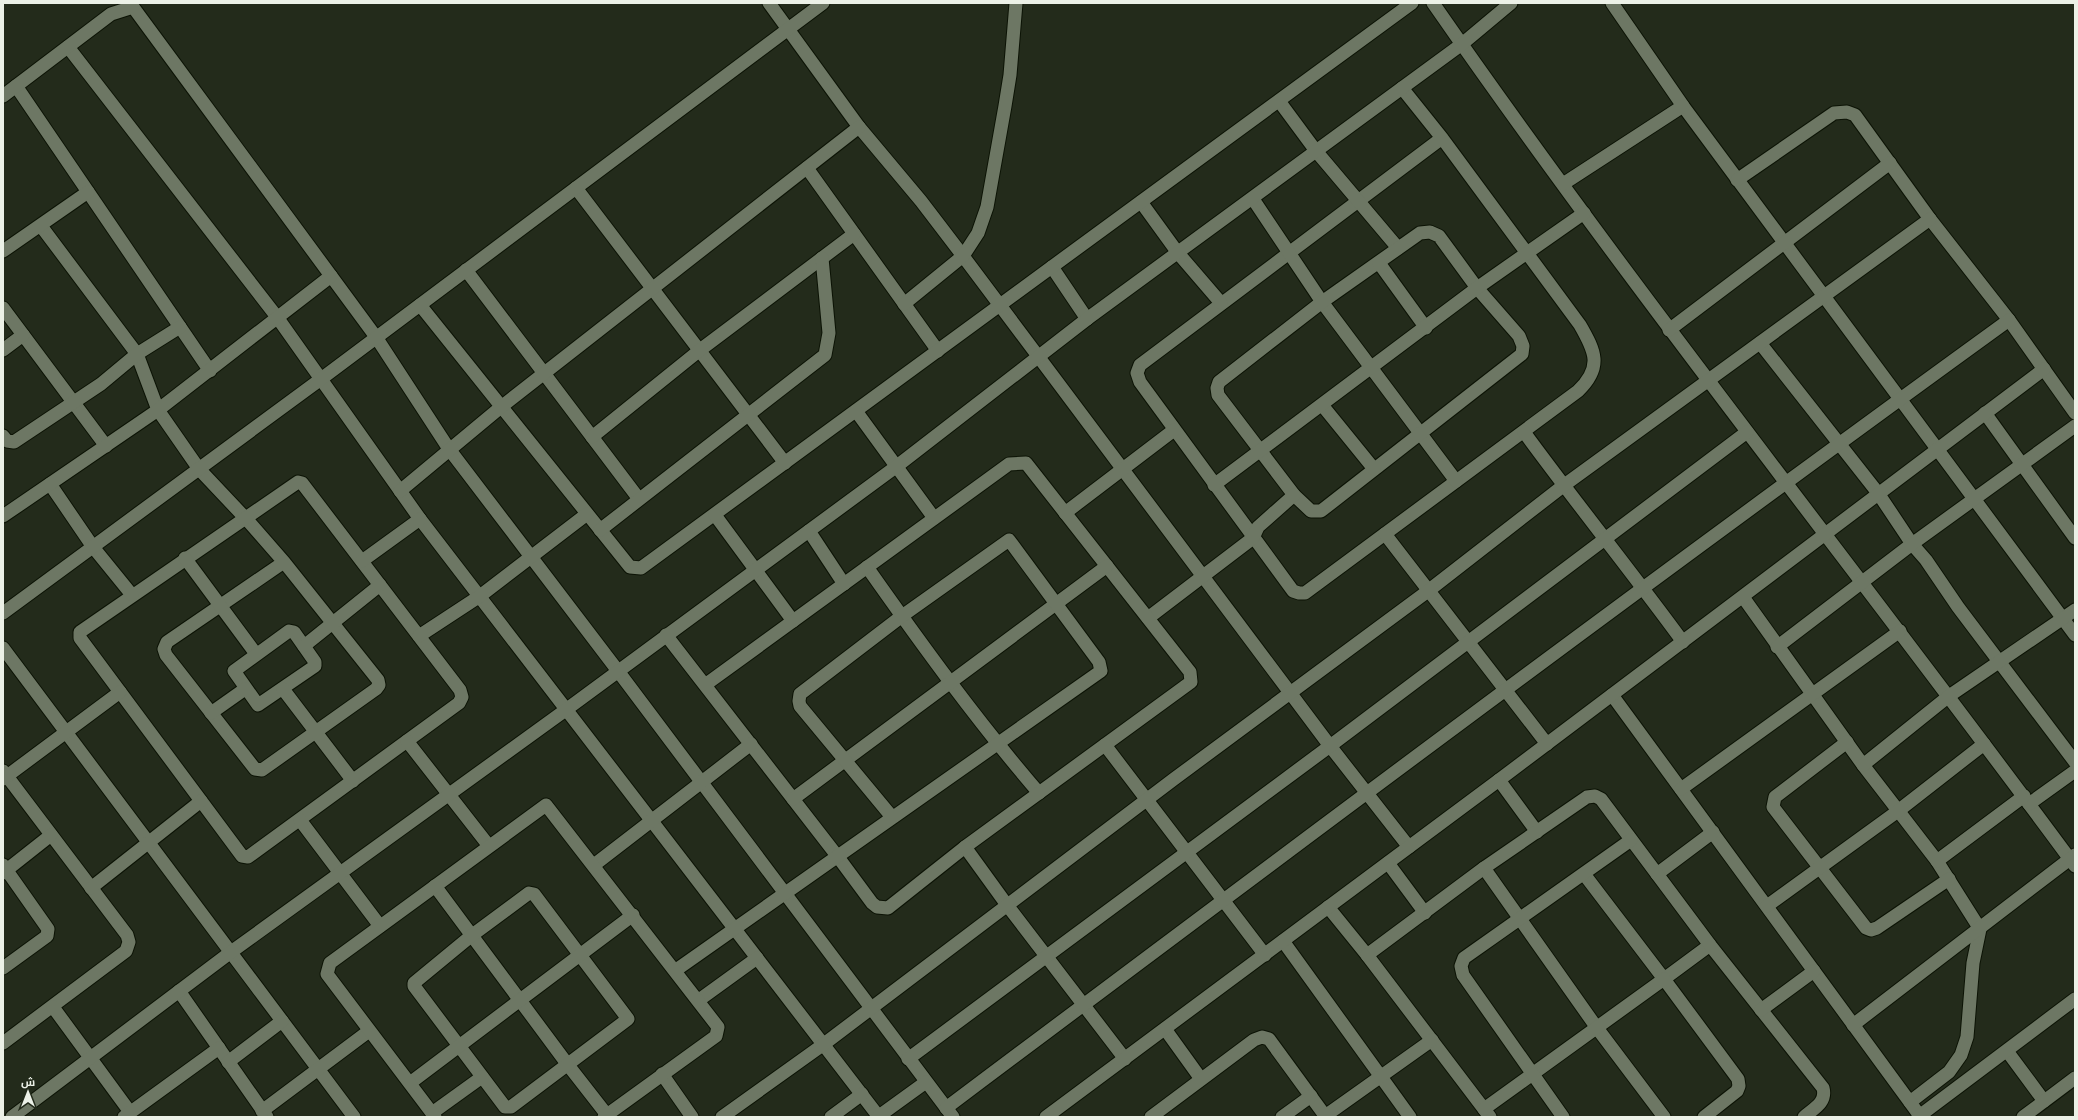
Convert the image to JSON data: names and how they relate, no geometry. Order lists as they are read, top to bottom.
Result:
{
  "north": "top"
}
